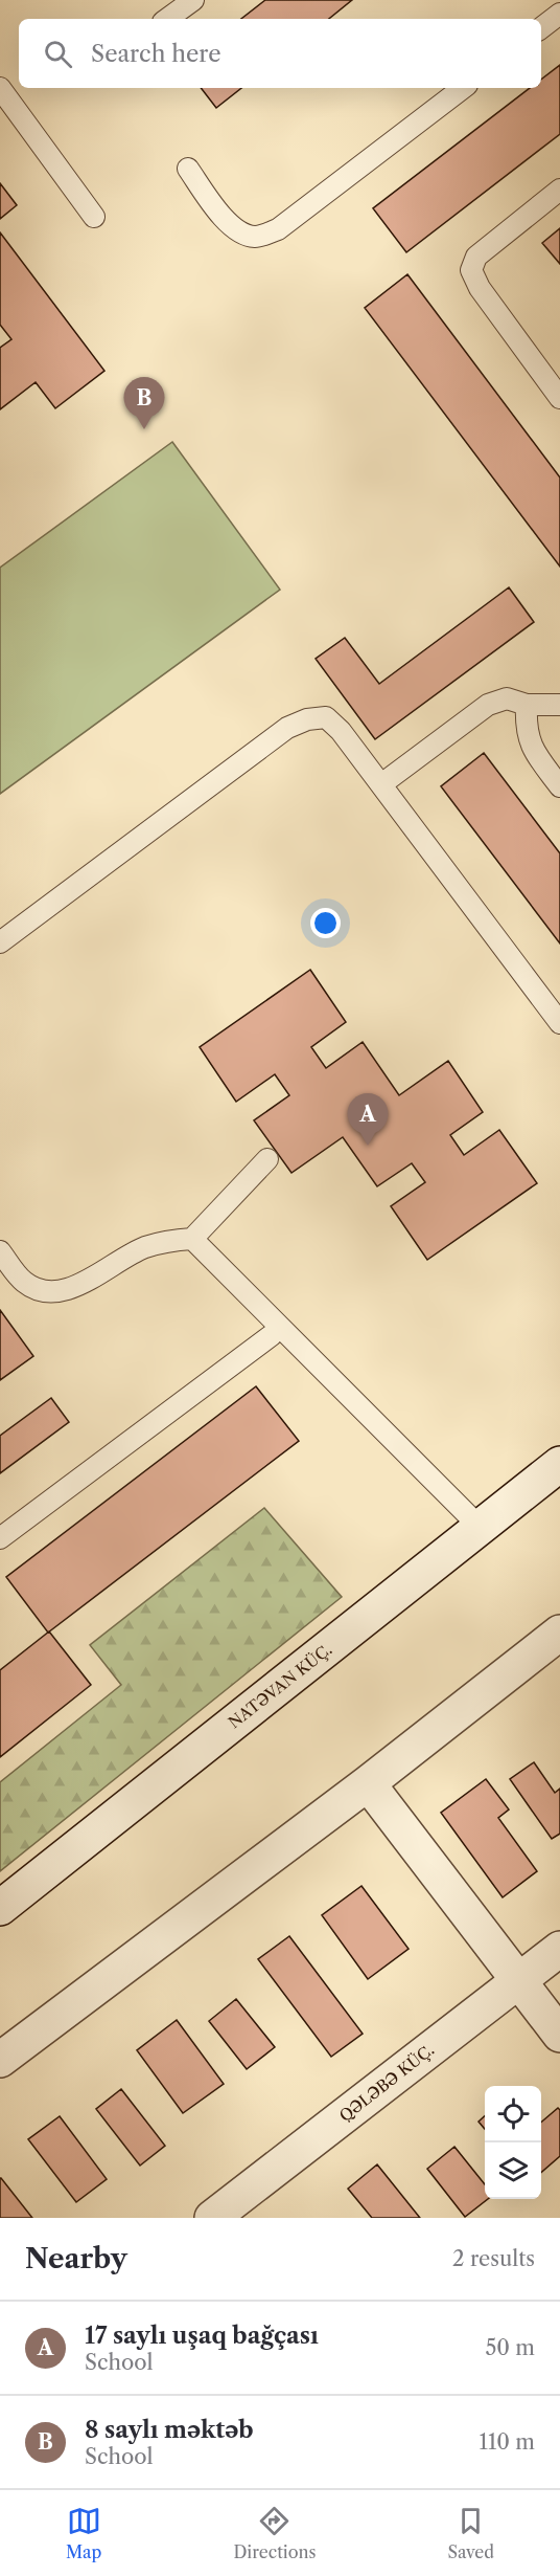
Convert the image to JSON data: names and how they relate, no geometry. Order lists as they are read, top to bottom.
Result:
{
  "streets": {
    "street": ["NATƏVAN KÜÇ.", "QƏLƏBƏ KÜÇ."]
  },
  "page": {
    "search": "Search here",
    "pins": ["B", "A"],
    "heading": ["Nearby", "2 results"],
    "list": [
      {
        "mark": "A",
        "name": "17 saylı uşaq bağçası",
        "note": "School",
        "value": "50 m"
      },
      {
        "mark": "B",
        "name": "8 saylı məktəb",
        "note": "School",
        "value": "110 m"
      }
    ],
    "nav": ["Map", "Directions", "Saved"]
  }
}
